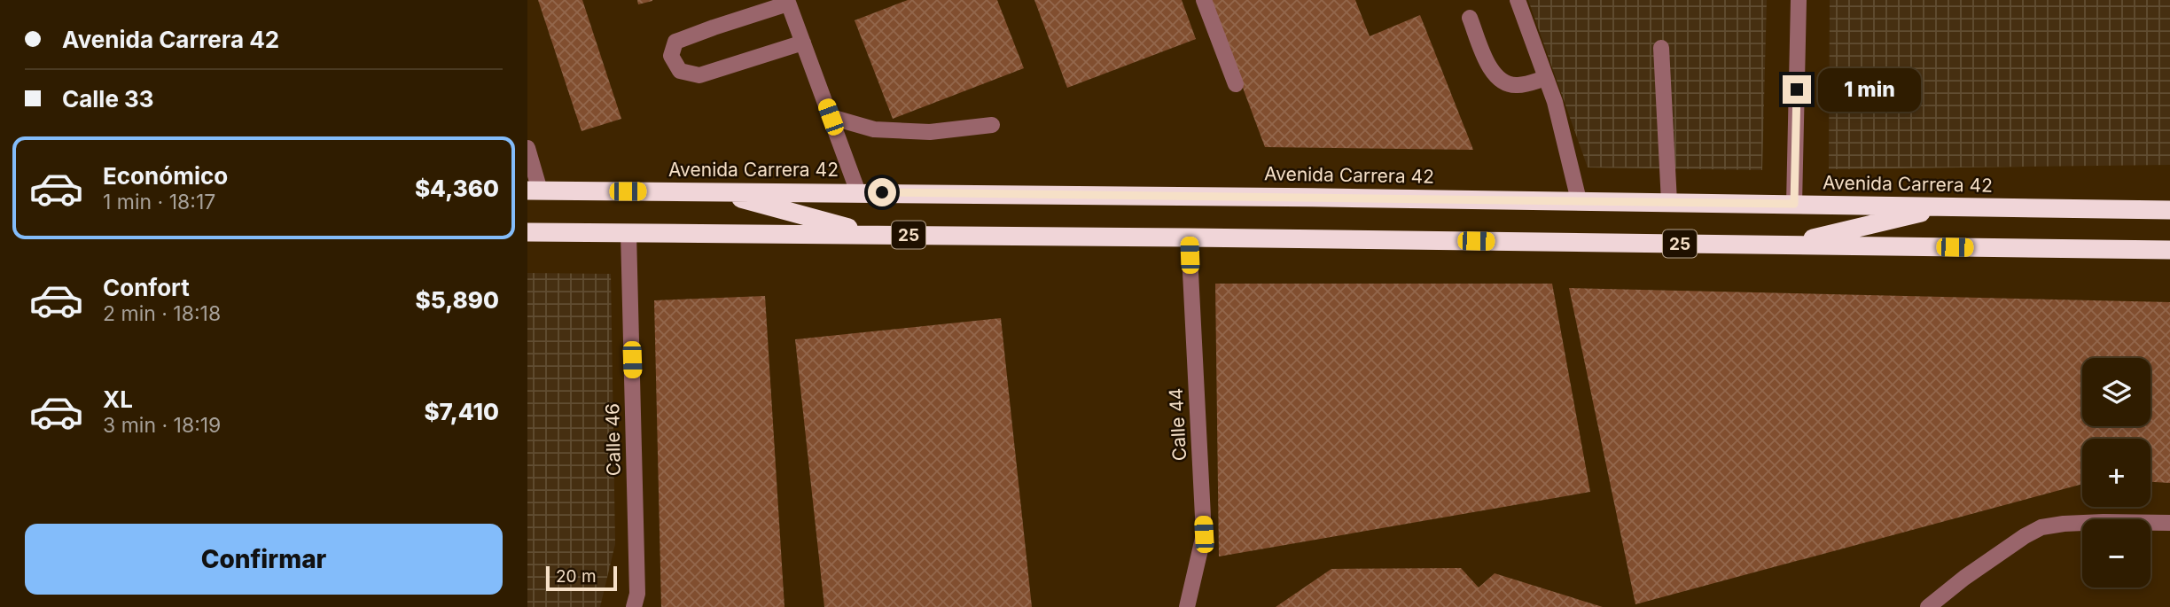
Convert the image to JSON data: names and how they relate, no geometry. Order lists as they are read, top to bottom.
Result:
{
  "streets": {
    "highway": ["Avenida Carrera 42", "25"],
    "street": ["Calle 44", "Calle 46"]
  },
  "crossings": [
    ["25", "Calle 44"],
    ["25", "Calle 46"]
  ],
  "scale_bar": "20 m",
  "page": {
    "banner": ["Avenida Carrera 42", "Calle 33"],
    "bubble": "1 min",
    "list": [
      {
        "name": "Económico",
        "note": "1 min · 18:17",
        "value": "$4,360"
      },
      {
        "name": "Confort",
        "note": "2 min · 18:18",
        "value": "$5,890"
      },
      {
        "name": "XL",
        "note": "3 min · 18:19",
        "value": "$7,410"
      }
    ],
    "map_buttons": ["+", "−"],
    "buttons": "Confirmar",
    "scale": "20 m"
  }
}
